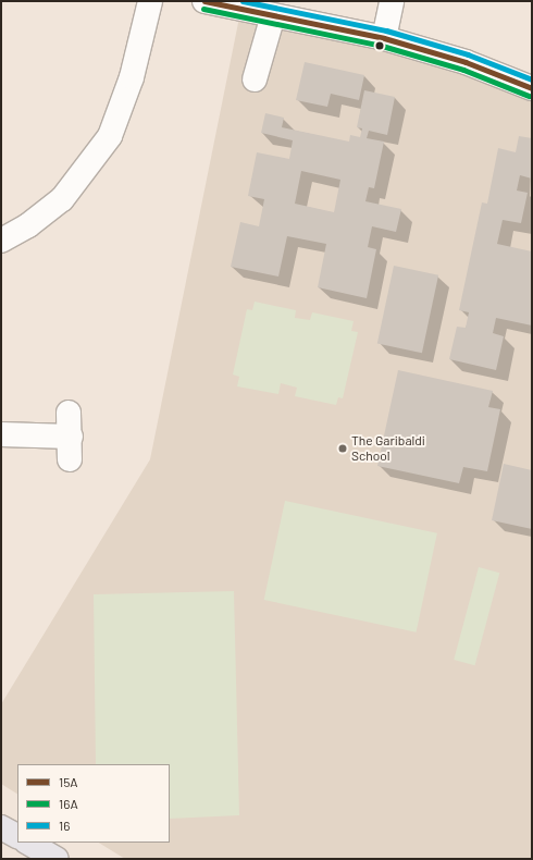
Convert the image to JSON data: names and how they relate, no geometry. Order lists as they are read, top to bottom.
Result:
{
  "places": ["The Garibaldi School"],
  "lines": ["transit line 15A", "transit line 16", "transit line 16A"],
  "legend": ["15A", "16A", "16"]
}
